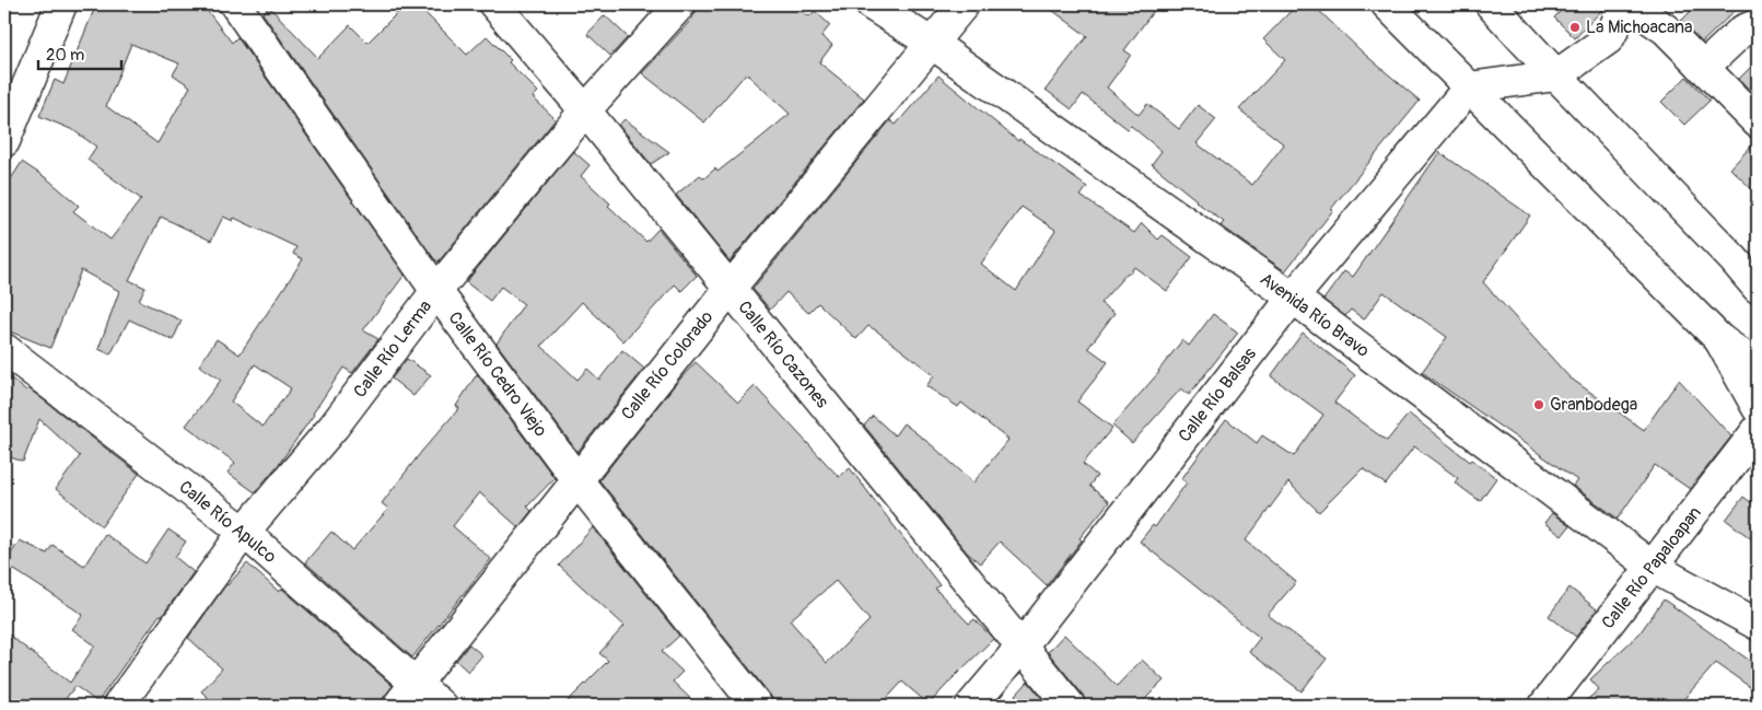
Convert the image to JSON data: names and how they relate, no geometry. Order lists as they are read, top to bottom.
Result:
{
  "streets": {
    "street": [
      "Avenida Río Bravo",
      "Calle Río Lerma",
      "Calle Río Cazones",
      "Calle Río Colorado",
      "Calle Río Cedro Viejo",
      "Calle Río Balsas",
      "Calle Río Apulco",
      "Calle Río Papaloapan"
    ]
  },
  "crossings": [
    ["Avenida Río Bravo", "Calle Río Colorado"],
    ["Avenida Río Bravo", "Calle Río Balsas"],
    ["Avenida Río Bravo", "Calle Río Papaloapan"],
    ["Calle Río Lerma", "Calle Río Cazones"],
    ["Calle Río Lerma", "Calle Río Cedro Viejo"],
    ["Calle Río Lerma", "Calle Río Apulco"],
    ["Calle Río Cazones", "Calle Río Colorado"],
    ["Calle Río Cazones", "Calle Río Balsas"],
    ["Calle Río Colorado", "Calle Río Cedro Viejo"],
    ["Calle Río Colorado", "Calle Río Apulco"]
  ],
  "places": ["La Michoacana", "Granbodega"],
  "scale_bar": "20 m"
}
